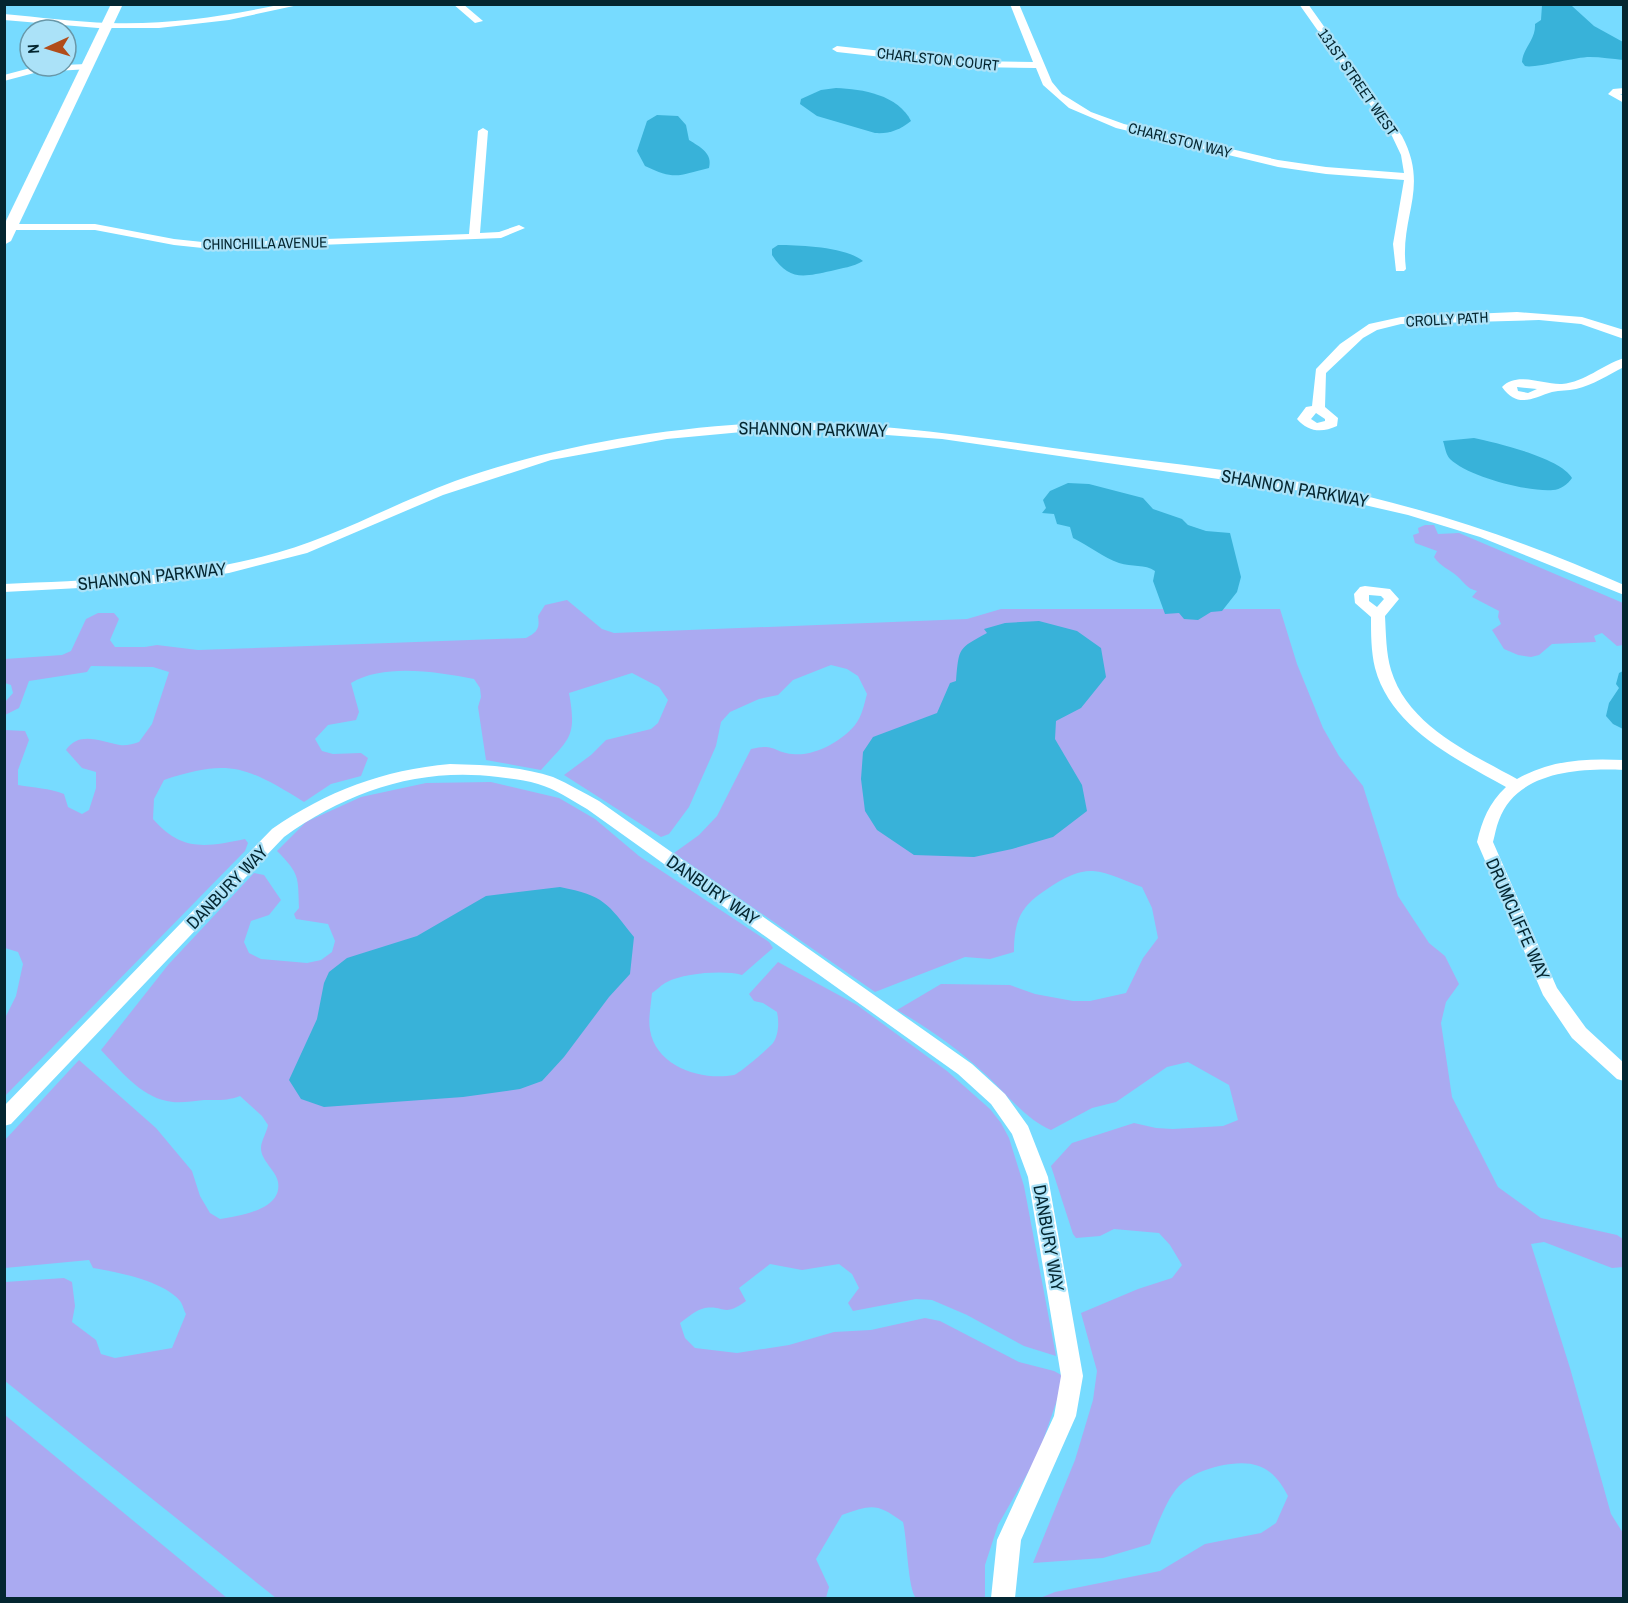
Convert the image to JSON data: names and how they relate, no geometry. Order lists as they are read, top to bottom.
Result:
{
  "streets": {
    "street": [
      "CHARLSTON COURT",
      "131ST STREET WEST",
      "CHARLSTON WAY",
      "CHINCHILLA AVENUE",
      "CROLLY PATH",
      "SHANNON PARKWAY",
      "DANBURY WAY",
      "DRUMCLIFFE WAY"
    ]
  },
  "crossings": [
    ["CHARLSTON COURT", "CHARLSTON WAY"],
    ["131ST STREET WEST", "CHARLSTON WAY"]
  ],
  "north": "left"
}
